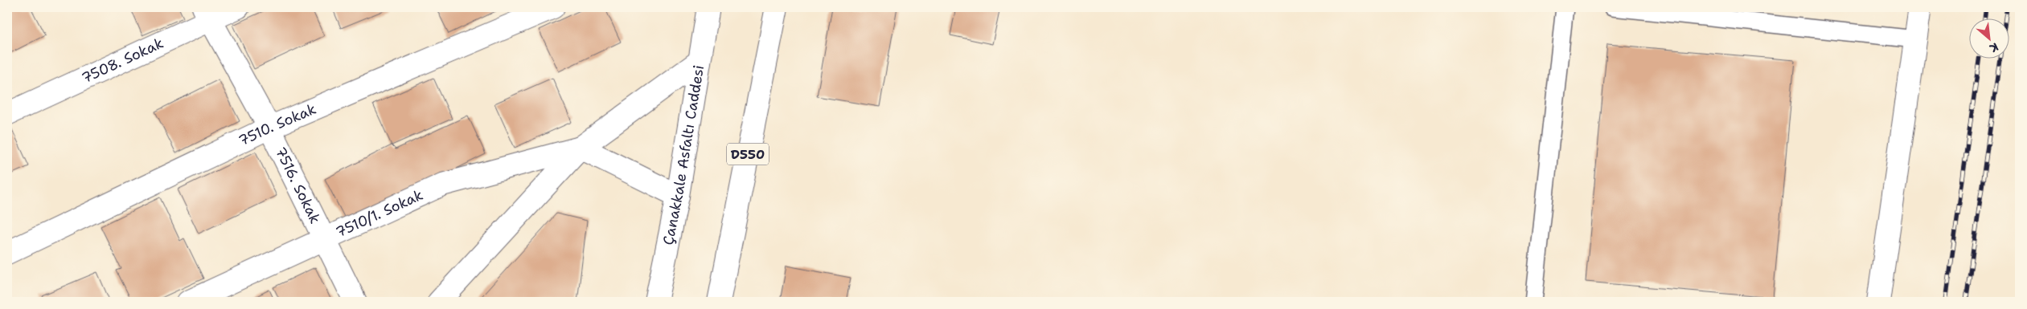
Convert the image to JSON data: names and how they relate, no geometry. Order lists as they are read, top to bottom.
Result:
{
  "streets": {
    "main road": [
      "7508. Sokak",
      "7510. Sokak",
      "D550",
      "Çanakkale Asfaltı Caddesi",
      "7516. Sokak",
      "7510/1. Sokak"
    ]
  },
  "crossings": [
    ["7508. Sokak", "7516. Sokak"],
    ["7510. Sokak", "7516. Sokak"],
    ["7516. Sokak", "7510/1. Sokak"]
  ],
  "north": "bottom right"
}
